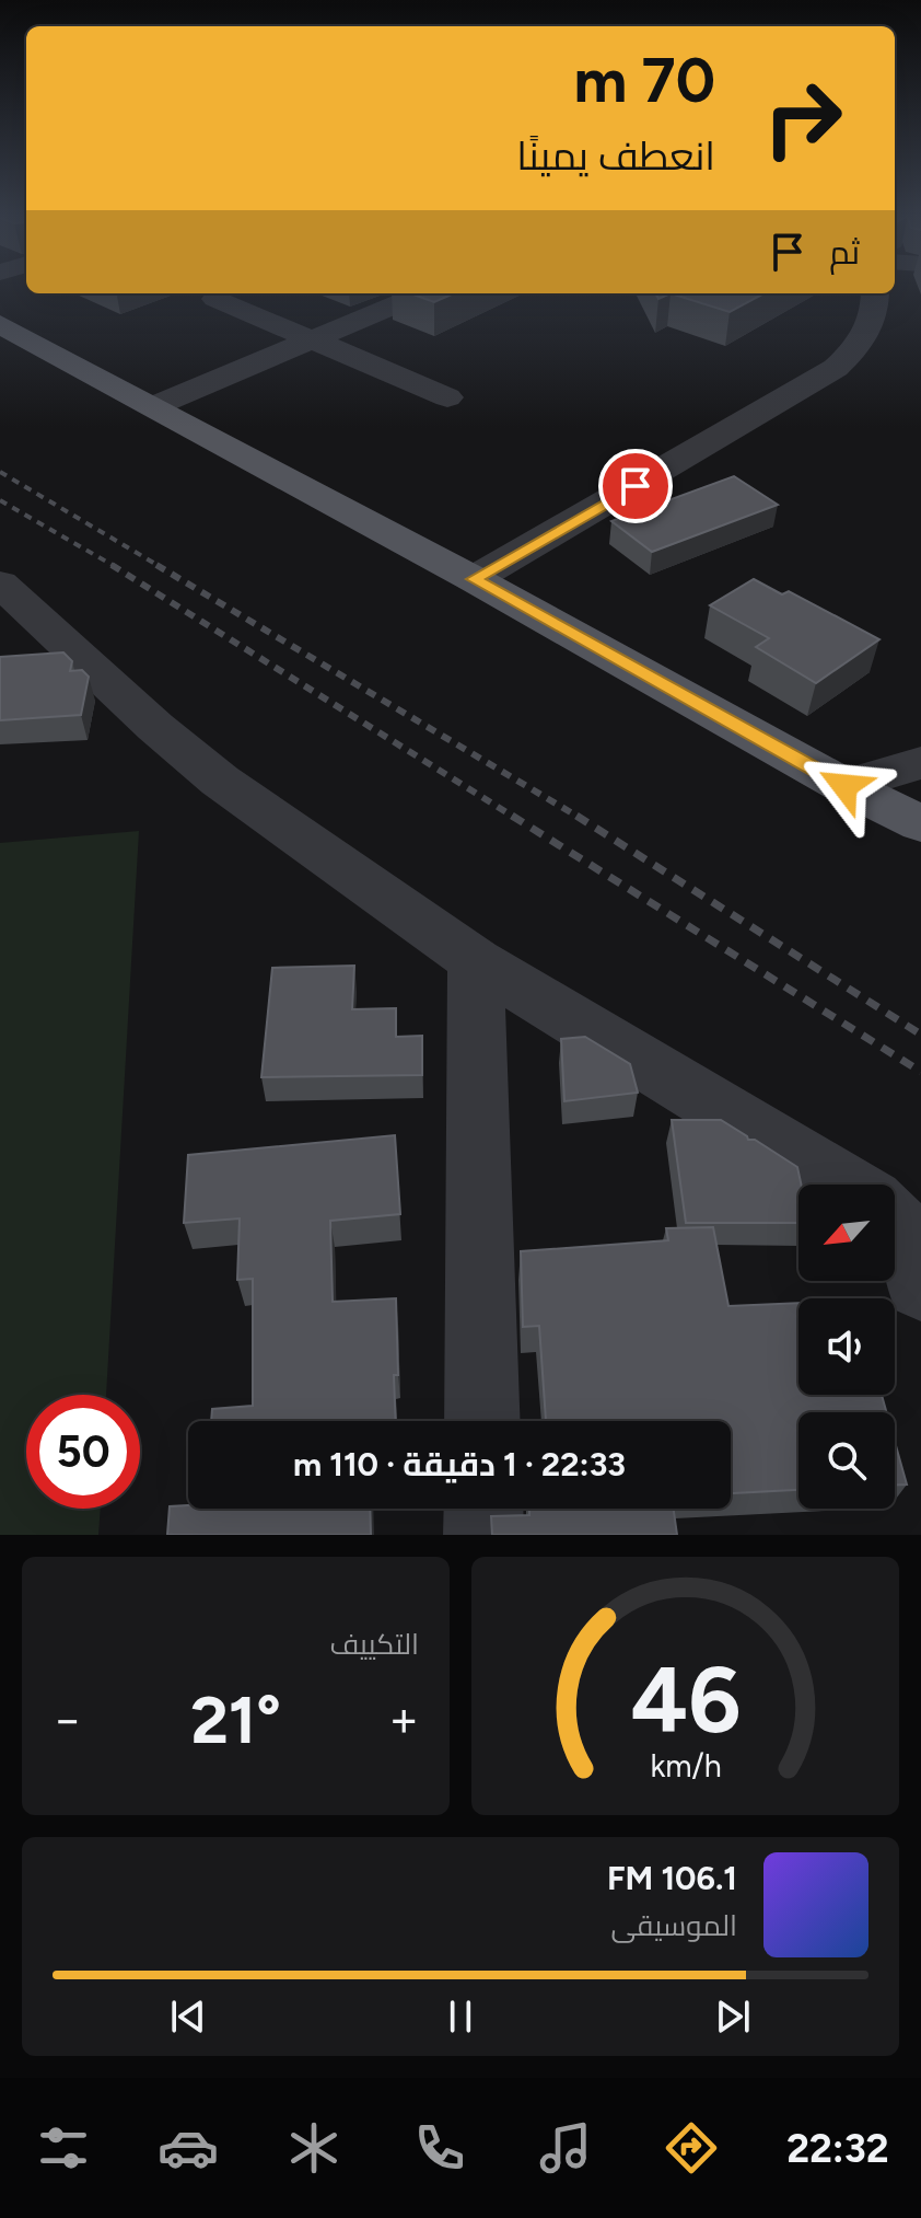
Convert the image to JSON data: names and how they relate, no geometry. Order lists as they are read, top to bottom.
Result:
{
  "north": "bottom left",
  "page": {
    "turn": ["70 m", "انعطف يمينًا"],
    "then": "ثم",
    "limit": "50",
    "trip": "22:33 · 1 دقيقة · 110 m",
    "tile": "التكييف",
    "heat": ["−", "21°", "+"],
    "song": ["106.1 FM", "الموسيقى"],
    "tabs": "22:32",
    "gauge": ["46", "km/h"]
  }
}
